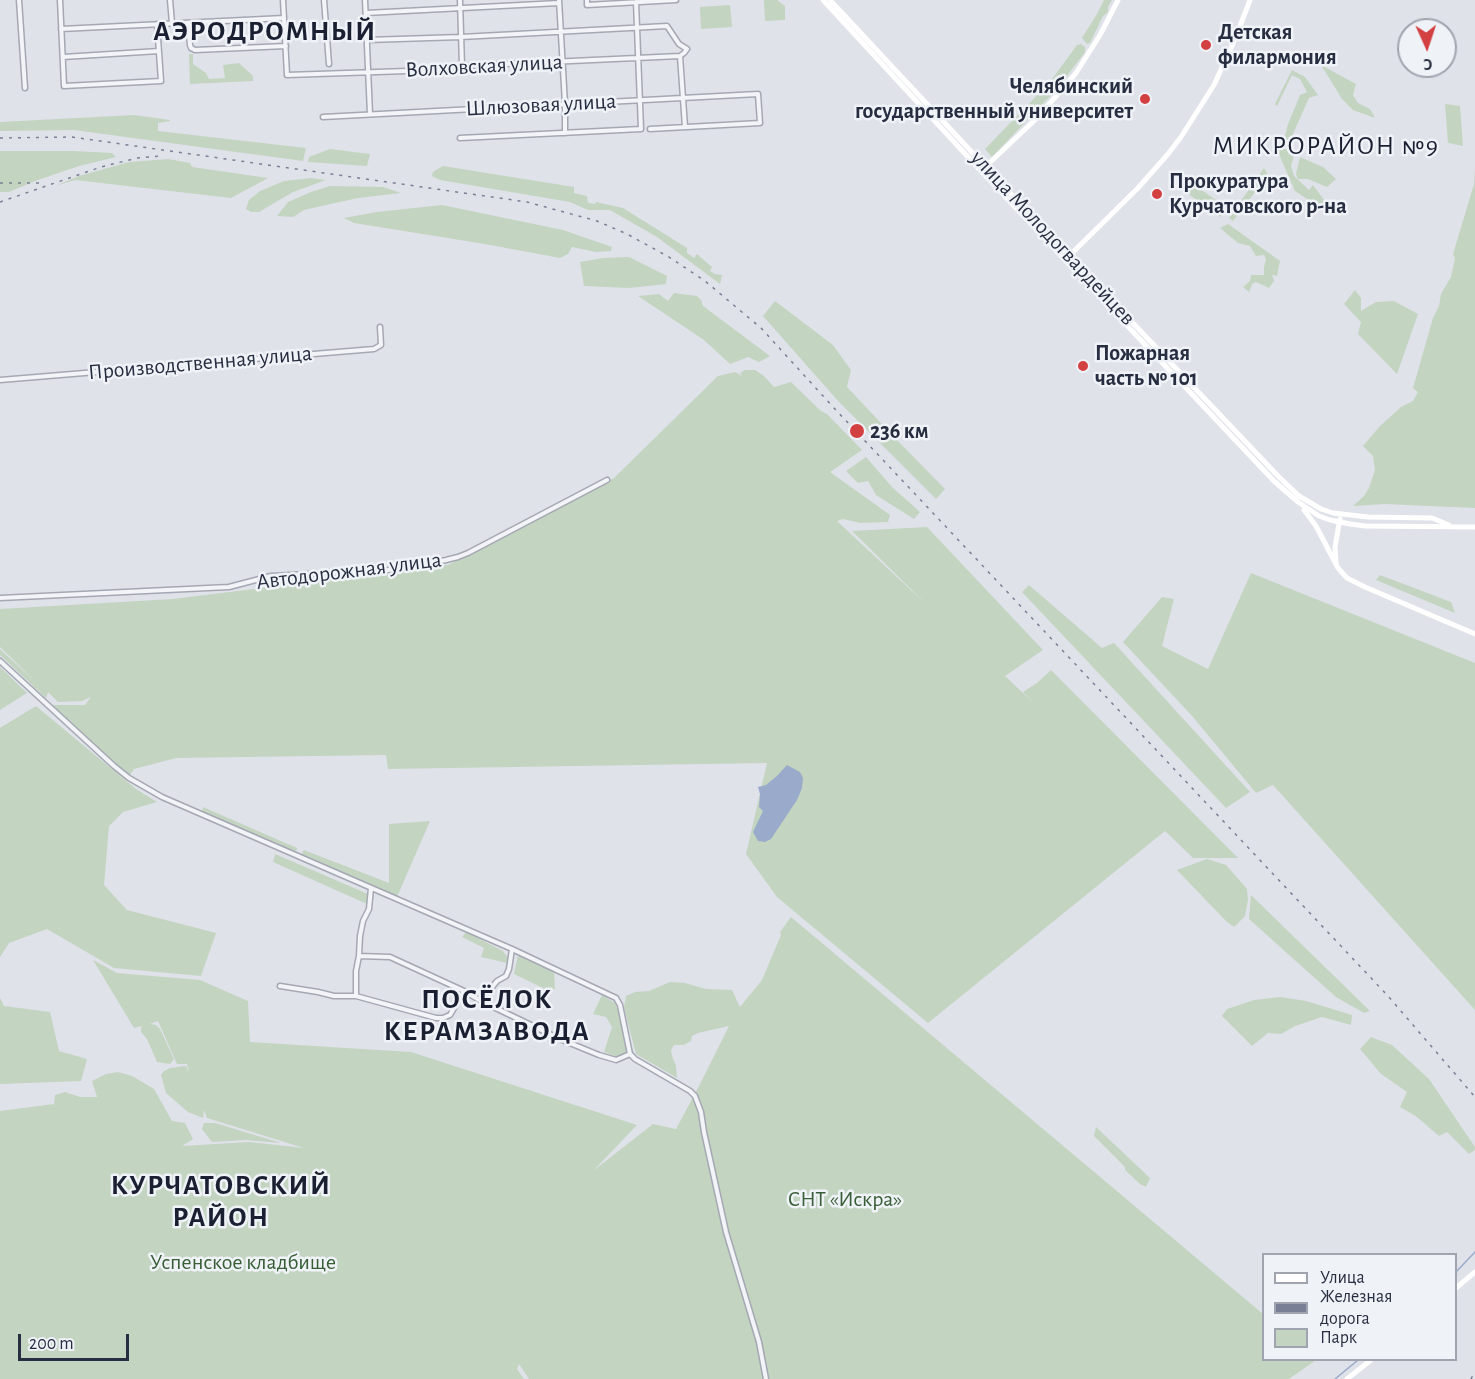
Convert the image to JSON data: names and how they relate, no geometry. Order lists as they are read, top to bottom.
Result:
{
  "streets": {
    "main road": ["улица Молодогвардейцев"],
    "street": [
      "Волховская улица",
      "Шлюзовая улица",
      "Производственная улица",
      "Автодорожная улица"
    ]
  },
  "districts": [
    "АЭРОДРОМНЫЙ",
    "МИКРОРАЙОН №9",
    "ПОСЁЛОК КЕРАМЗАВОДА",
    "КУРЧАТОВСКИЙ РАЙОН"
  ],
  "parks": ["СНТ «Искра»", "Успенское кладбище"],
  "places": [
    "Детская филармония",
    "Челябинский государственный университет",
    "Прокуратура Курчатовского р-на",
    "Пожарная часть № 101",
    "236 км"
  ],
  "legend": ["Улица", "Железная дорога", "Парк"],
  "scale_bar": "200 m",
  "north": "bottom"
}
